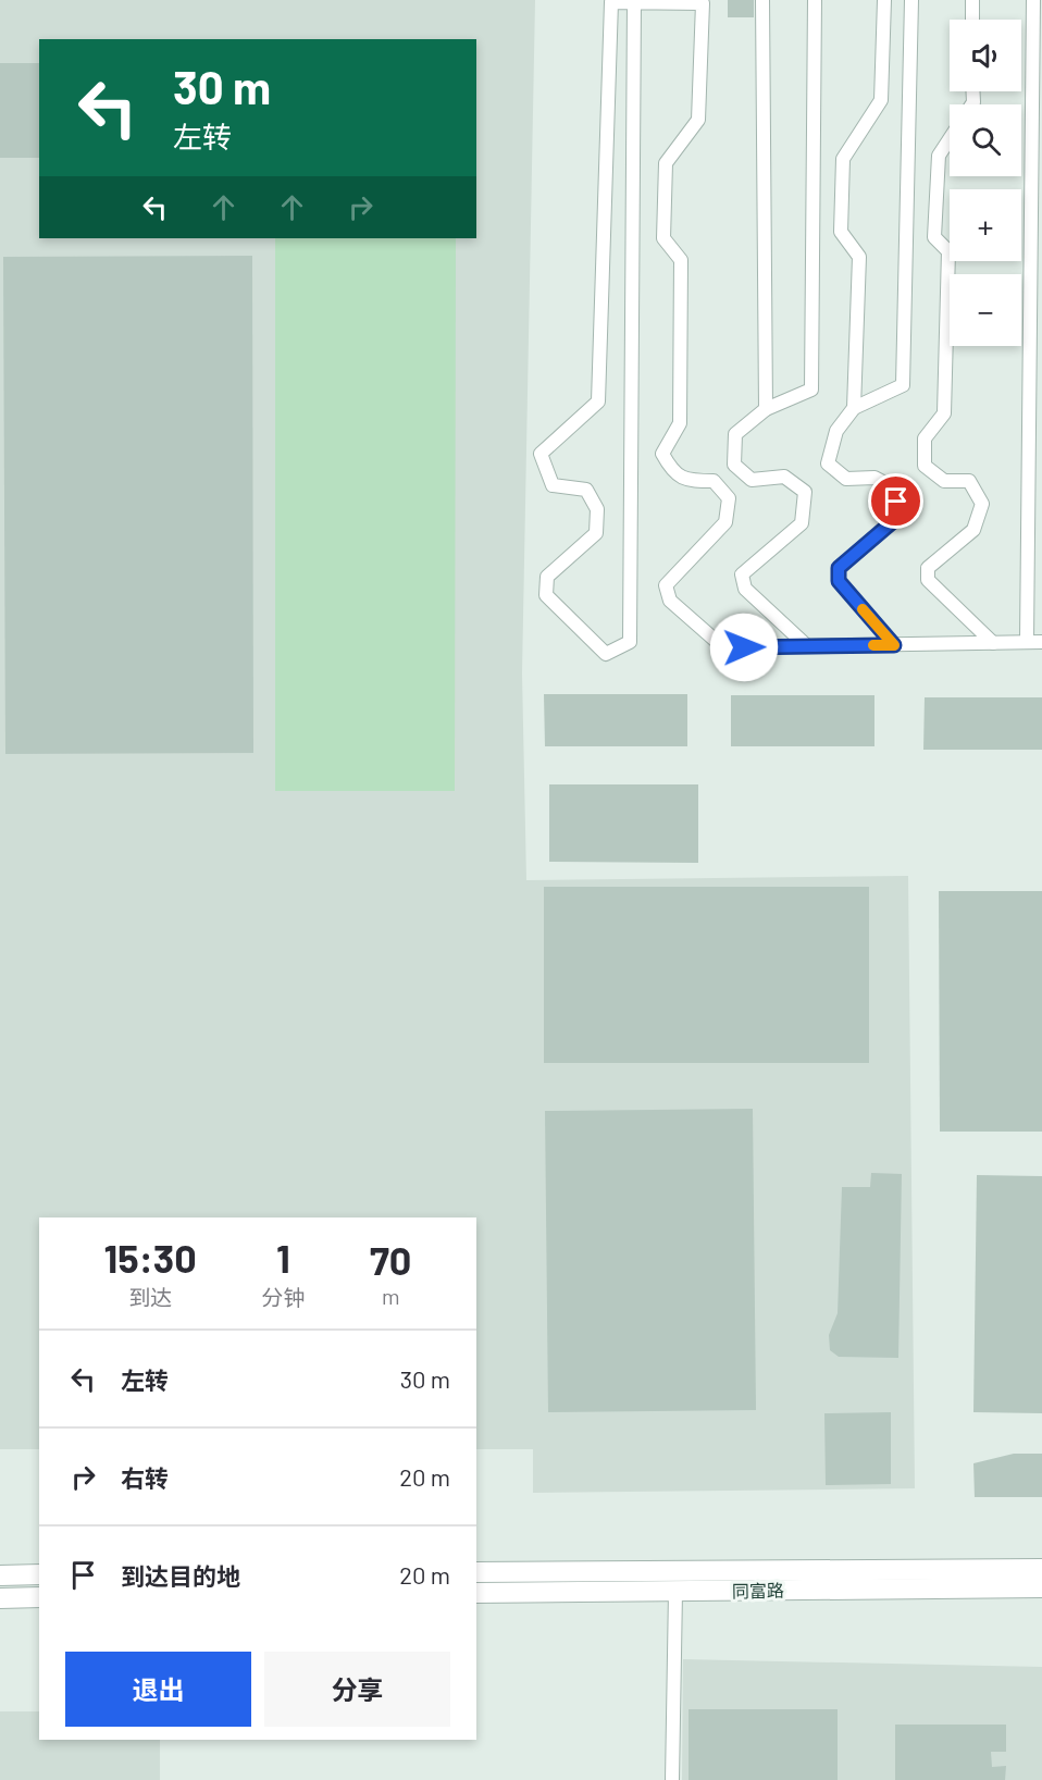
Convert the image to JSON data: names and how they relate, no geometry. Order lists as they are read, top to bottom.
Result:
{
  "streets": {
    "street": ["同富路"]
  },
  "page": {
    "map_buttons": ["+", "−"],
    "turn": ["30 m", "左转"],
    "eta": [
      "15:30",
      "到达",
      "1",
      "分钟",
      "70",
      "m"
    ],
    "list": [
      {
        "name": "左转",
        "value": "30 m"
      },
      {
        "name": "右转",
        "value": "20 m"
      },
      {
        "name": "到达目的地",
        "value": "20 m"
      }
    ],
    "buttons": ["退出", "分享"]
  }
}
